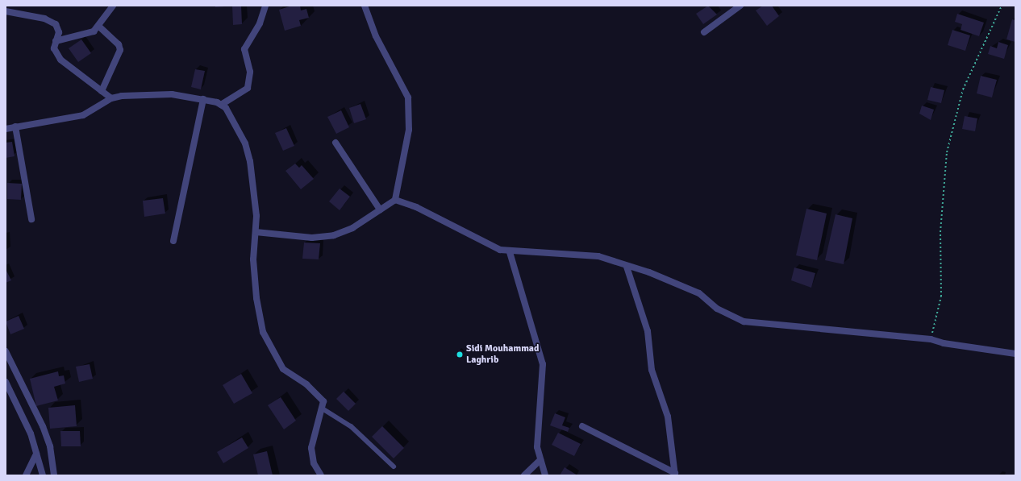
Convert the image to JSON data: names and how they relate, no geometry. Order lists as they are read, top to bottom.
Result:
{
  "places": ["Sidi Mouhammad Laghrib"]
}
